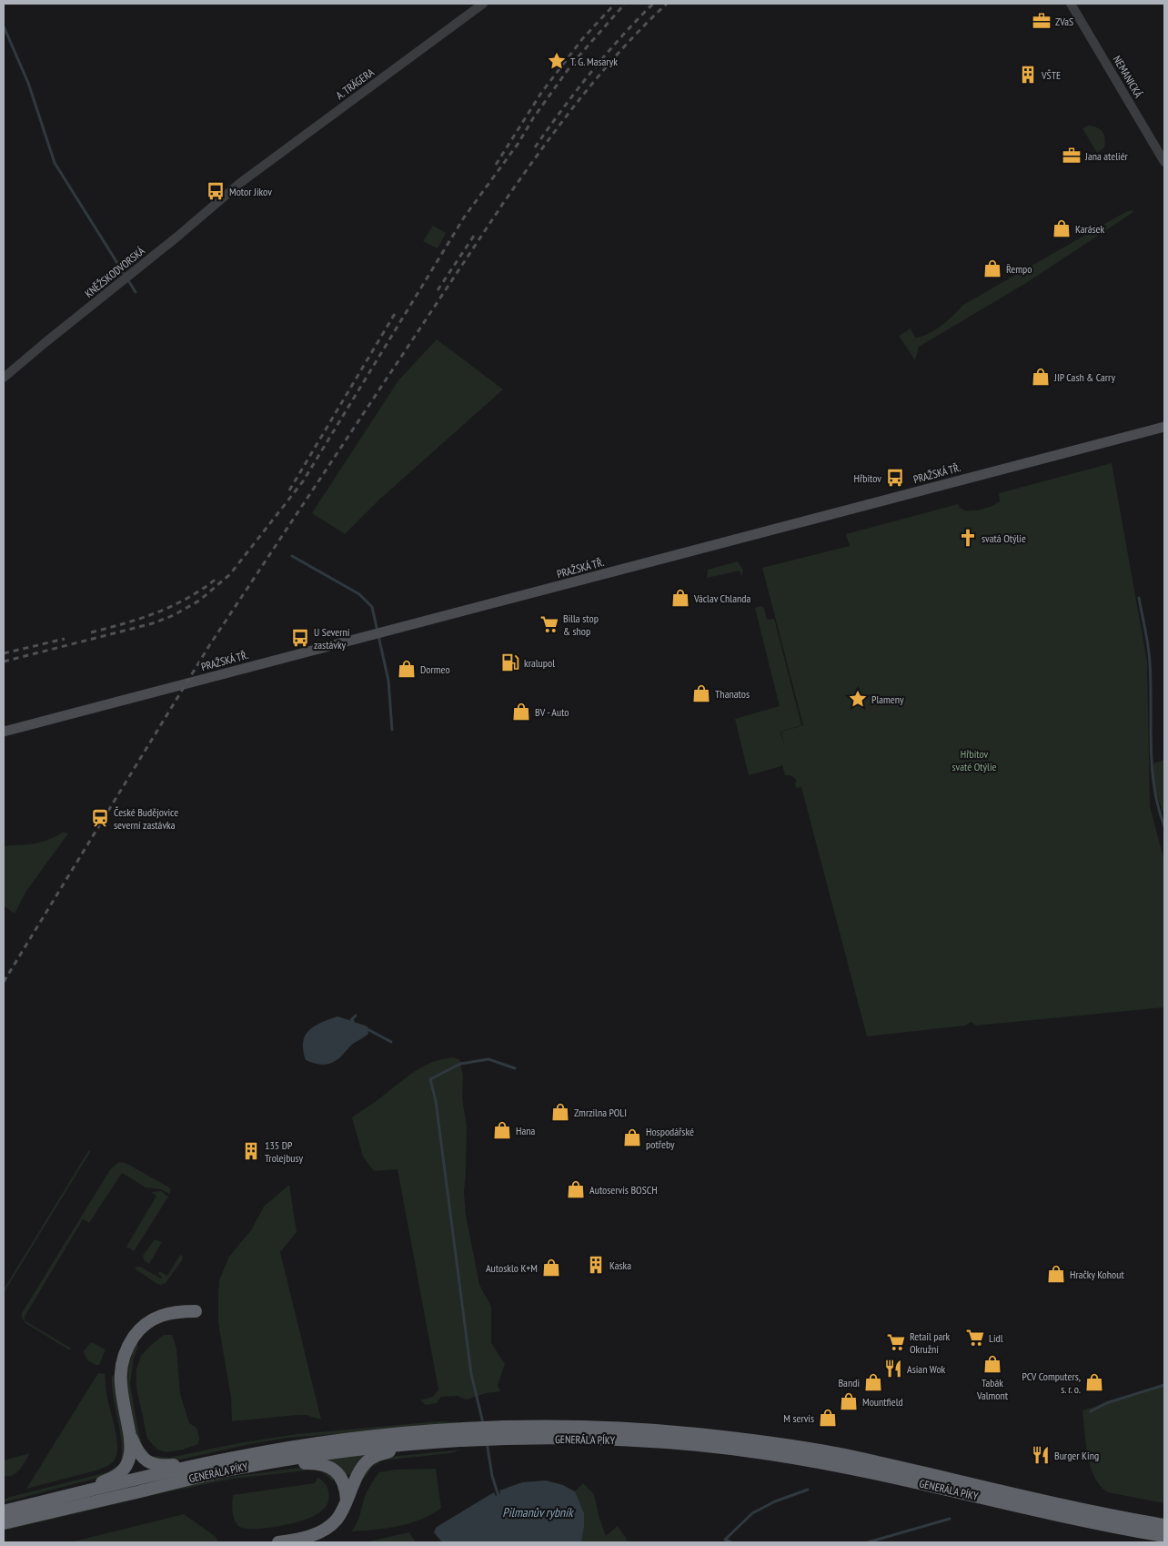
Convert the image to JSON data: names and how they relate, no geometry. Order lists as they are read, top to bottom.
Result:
{
  "streets": {
    "highway": ["GENERÁLA PÍKY"],
    "main road": ["PRAŽSKÁ TŘ."],
    "street": ["NEMANICKÁ", "A. TRÄGERA", "KNĚŽSKODVORSKÁ"]
  },
  "crossings": [
    ["A. TRÄGERA", "KNĚŽSKODVORSKÁ"]
  ],
  "water": ["Pilmanův rybník"],
  "parks": ["Hřbitov svaté Otýlie"],
  "places": {
    "office": ["ZVaS", "Jana ateliér"],
    "place": ["T. G. Masaryk", "Plameny"],
    "building": ["VŠTE", "135 DP Trolejbusy", "Kaska"],
    "bus stop": ["Motor Jikov", "Hřbitov", "U Severní zastávky"],
    "shop": [
      "Karásek",
      "Řempo",
      "JIP Cash & Carry",
      "Václav Chlanda",
      "Dormeo",
      "Thanatos",
      "BV - Auto",
      "Zmrzilna POLI",
      "Hana",
      "Hospodářské potřeby",
      "Autoservis BOSCH",
      "Autosklo K+M",
      "Hračky Kohout",
      "Tabák Valmont",
      "Bandi",
      "PCV Computers, s. r. o.",
      "Mountfield",
      "M servis"
    ],
    "church": ["svatá Otýlie"],
    "supermarket": ["Billa stop & shop", "Lidl", "Retail park Okružní"],
    "fuel station": ["kralupol"],
    "station": ["České Budějovice severní zastávka"],
    "restaurant": ["Asian Wok", "Burger King"]
  }
}
